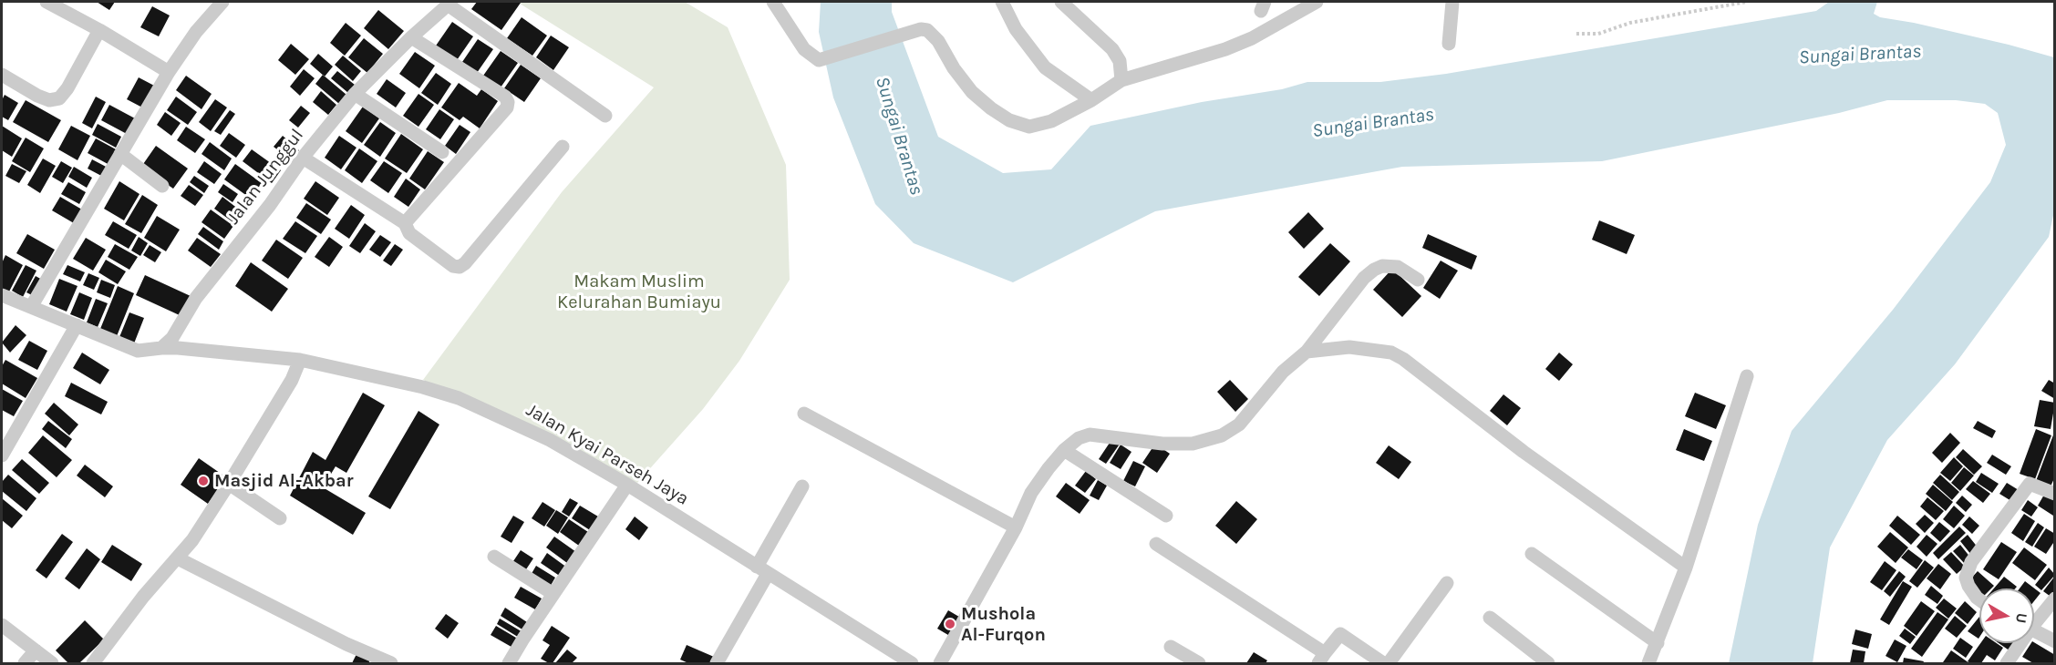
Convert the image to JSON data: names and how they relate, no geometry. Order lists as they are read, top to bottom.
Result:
{
  "streets": {
    "street": ["Jalan Junggul", "Jalan Kyai Parseh Jaya"]
  },
  "crossings": [
    ["Jalan Junggul", "Jalan Kyai Parseh Jaya"]
  ],
  "water": ["Sungai Brantas"],
  "parks": ["Makam Muslim Kelurahan Bumiayu"],
  "places": ["Masjid Al-Akbar", "Mushola Al-Furqon"],
  "north": "right"
}
